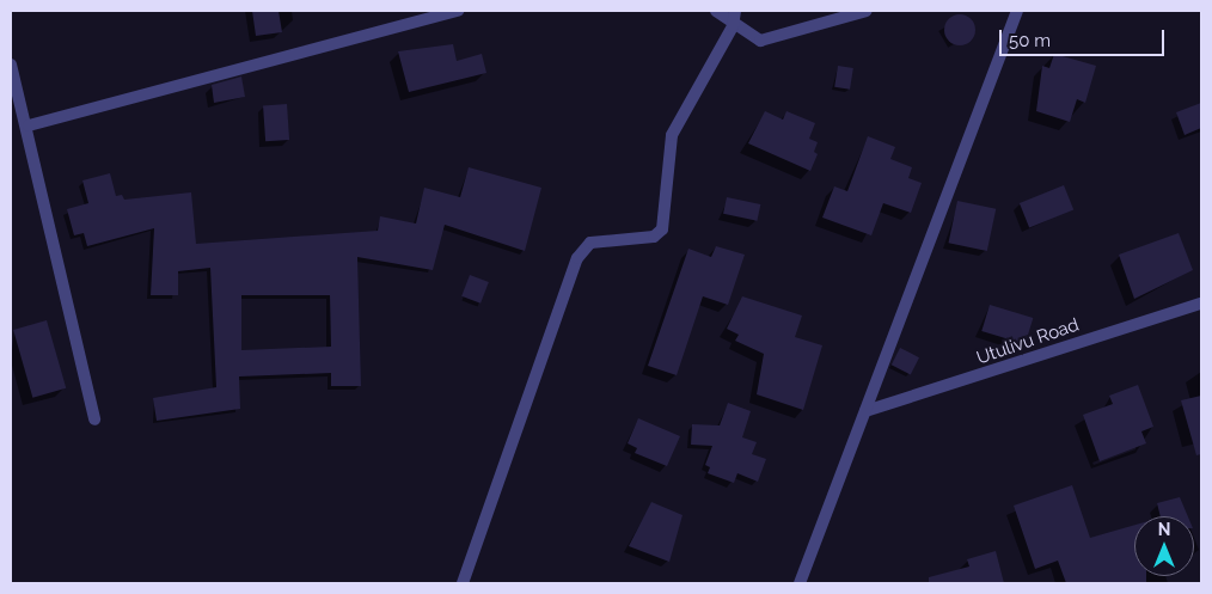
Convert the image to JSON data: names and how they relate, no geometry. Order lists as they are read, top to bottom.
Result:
{
  "streets": {
    "street": ["Utulivu Road"]
  },
  "scale_bar": "50 m",
  "north": "top"
}
